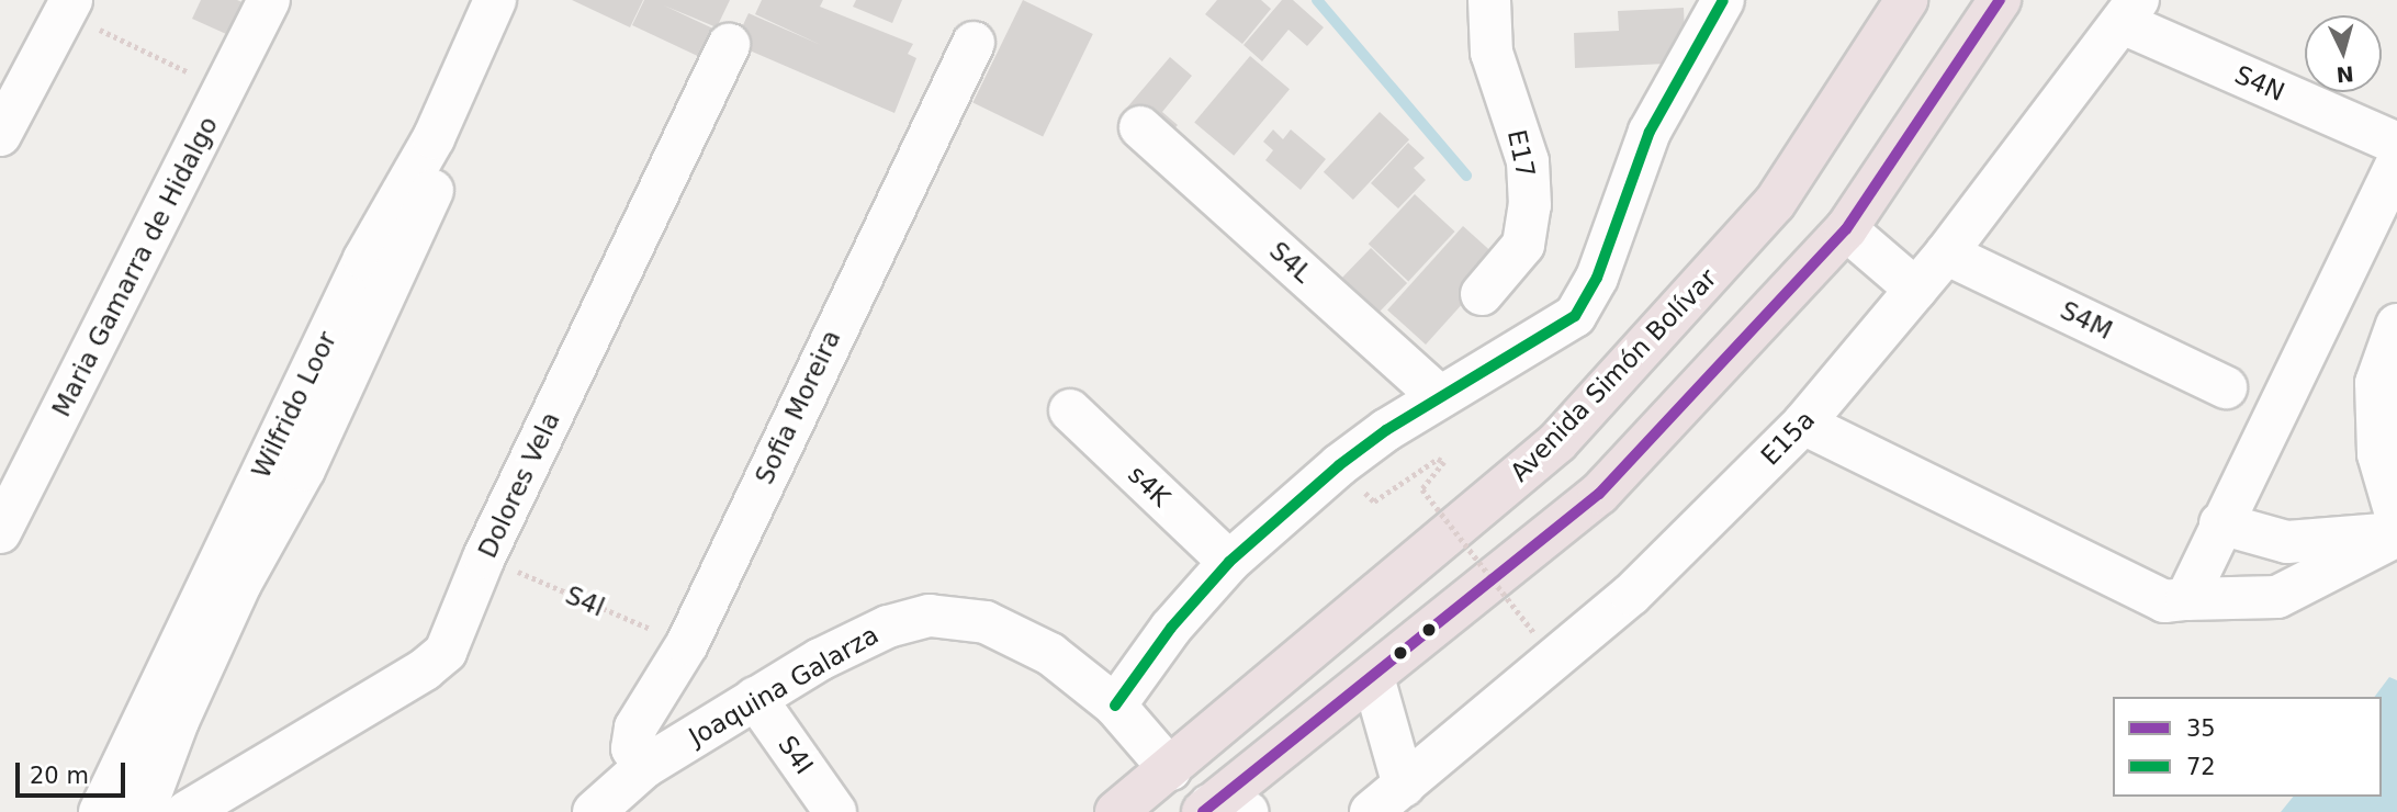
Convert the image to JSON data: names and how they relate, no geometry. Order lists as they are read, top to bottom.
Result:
{
  "streets": {
    "highway": ["Avenida Simón Bolívar"],
    "street": [
      "S4N",
      "E17",
      "S4L",
      "Maria Gamarra de Hidalgo",
      "S4M",
      "Wilfrido Loor",
      "Sofia Moreira",
      "E15a",
      "Dolores Vela",
      "s4K",
      "Joaquina Galarza",
      "S4I"
    ],
    "path": ["S4l"]
  },
  "crossings": [
    ["S4N", "E15a"],
    ["S4M", "E15a"],
    ["Avenida Simón Bolívar", "Joaquina Galarza"],
    ["Sofia Moreira", "S4l"],
    ["Sofia Moreira", "Joaquina Galarza"],
    ["Dolores Vela", "S4l"],
    ["Joaquina Galarza", "S4I"]
  ],
  "lines": ["transit line 35", "transit line 72"],
  "legend": ["35", "72"],
  "scale_bar": "20 m",
  "north": "bottom"
}
